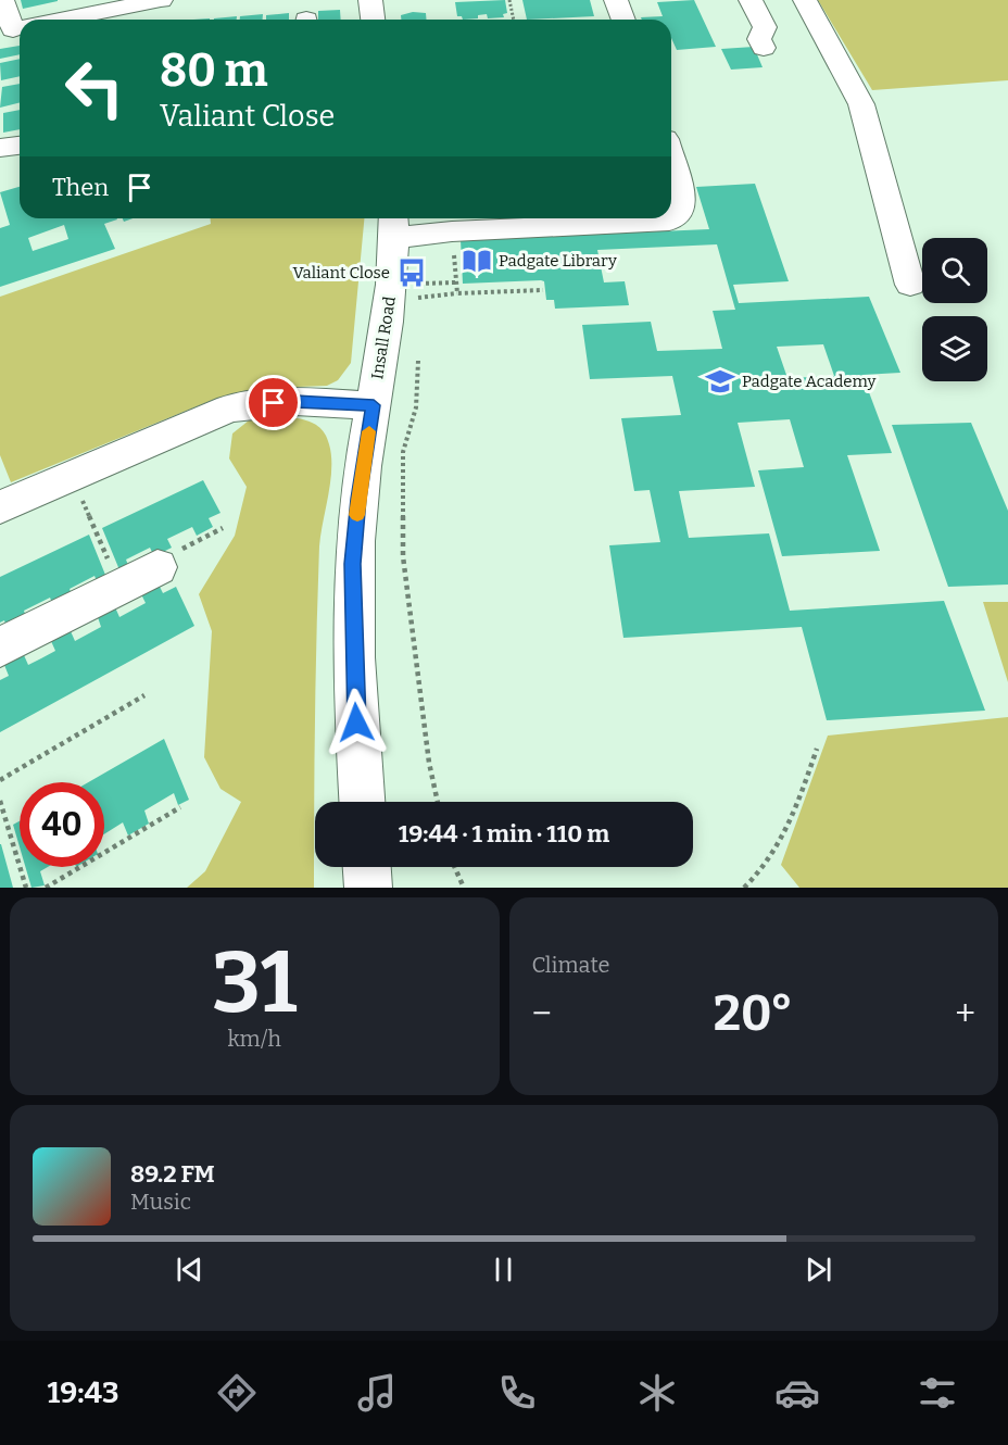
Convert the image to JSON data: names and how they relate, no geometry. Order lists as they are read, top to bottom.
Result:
{
  "streets": {
    "street": ["Insall Road"]
  },
  "places": {
    "library": ["Padgate Library"],
    "bus stop": ["Valiant Close"],
    "school or university": ["Padgate Academy"]
  },
  "page": {
    "turn": ["80 m", "Valiant Close"],
    "then": "Then",
    "limit": "40",
    "trip": "19:44 · 1 min · 110 m",
    "tile": [
      ["31", "km/h"],
      "Climate"
    ],
    "heat": ["−", "20°", "+"],
    "song": ["89.2 FM", "Music"],
    "tabs": "19:43"
  }
}
